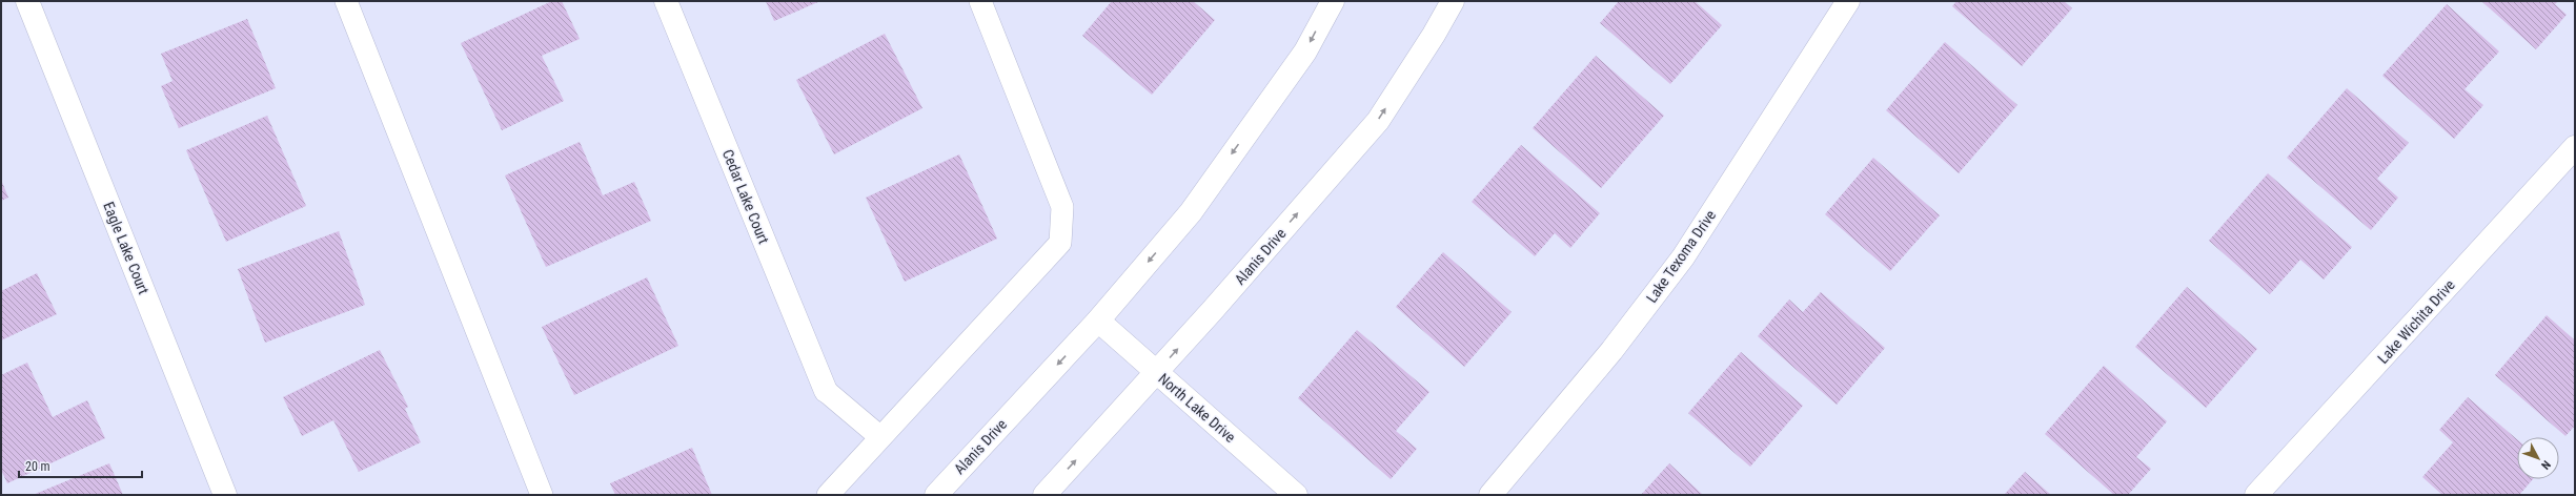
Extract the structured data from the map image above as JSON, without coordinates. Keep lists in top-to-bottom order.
{
  "streets": {
    "street": [
      "Cedar Lake Court",
      "Eagle Lake Court",
      "Alanis Drive",
      "Lake Texoma Drive",
      "Lake Wichita Drive",
      "North Lake Drive"
    ]
  },
  "crossings": [
    ["Alanis Drive", "North Lake Drive"]
  ],
  "scale_bar": "20 m",
  "north": "bottom right"
}
